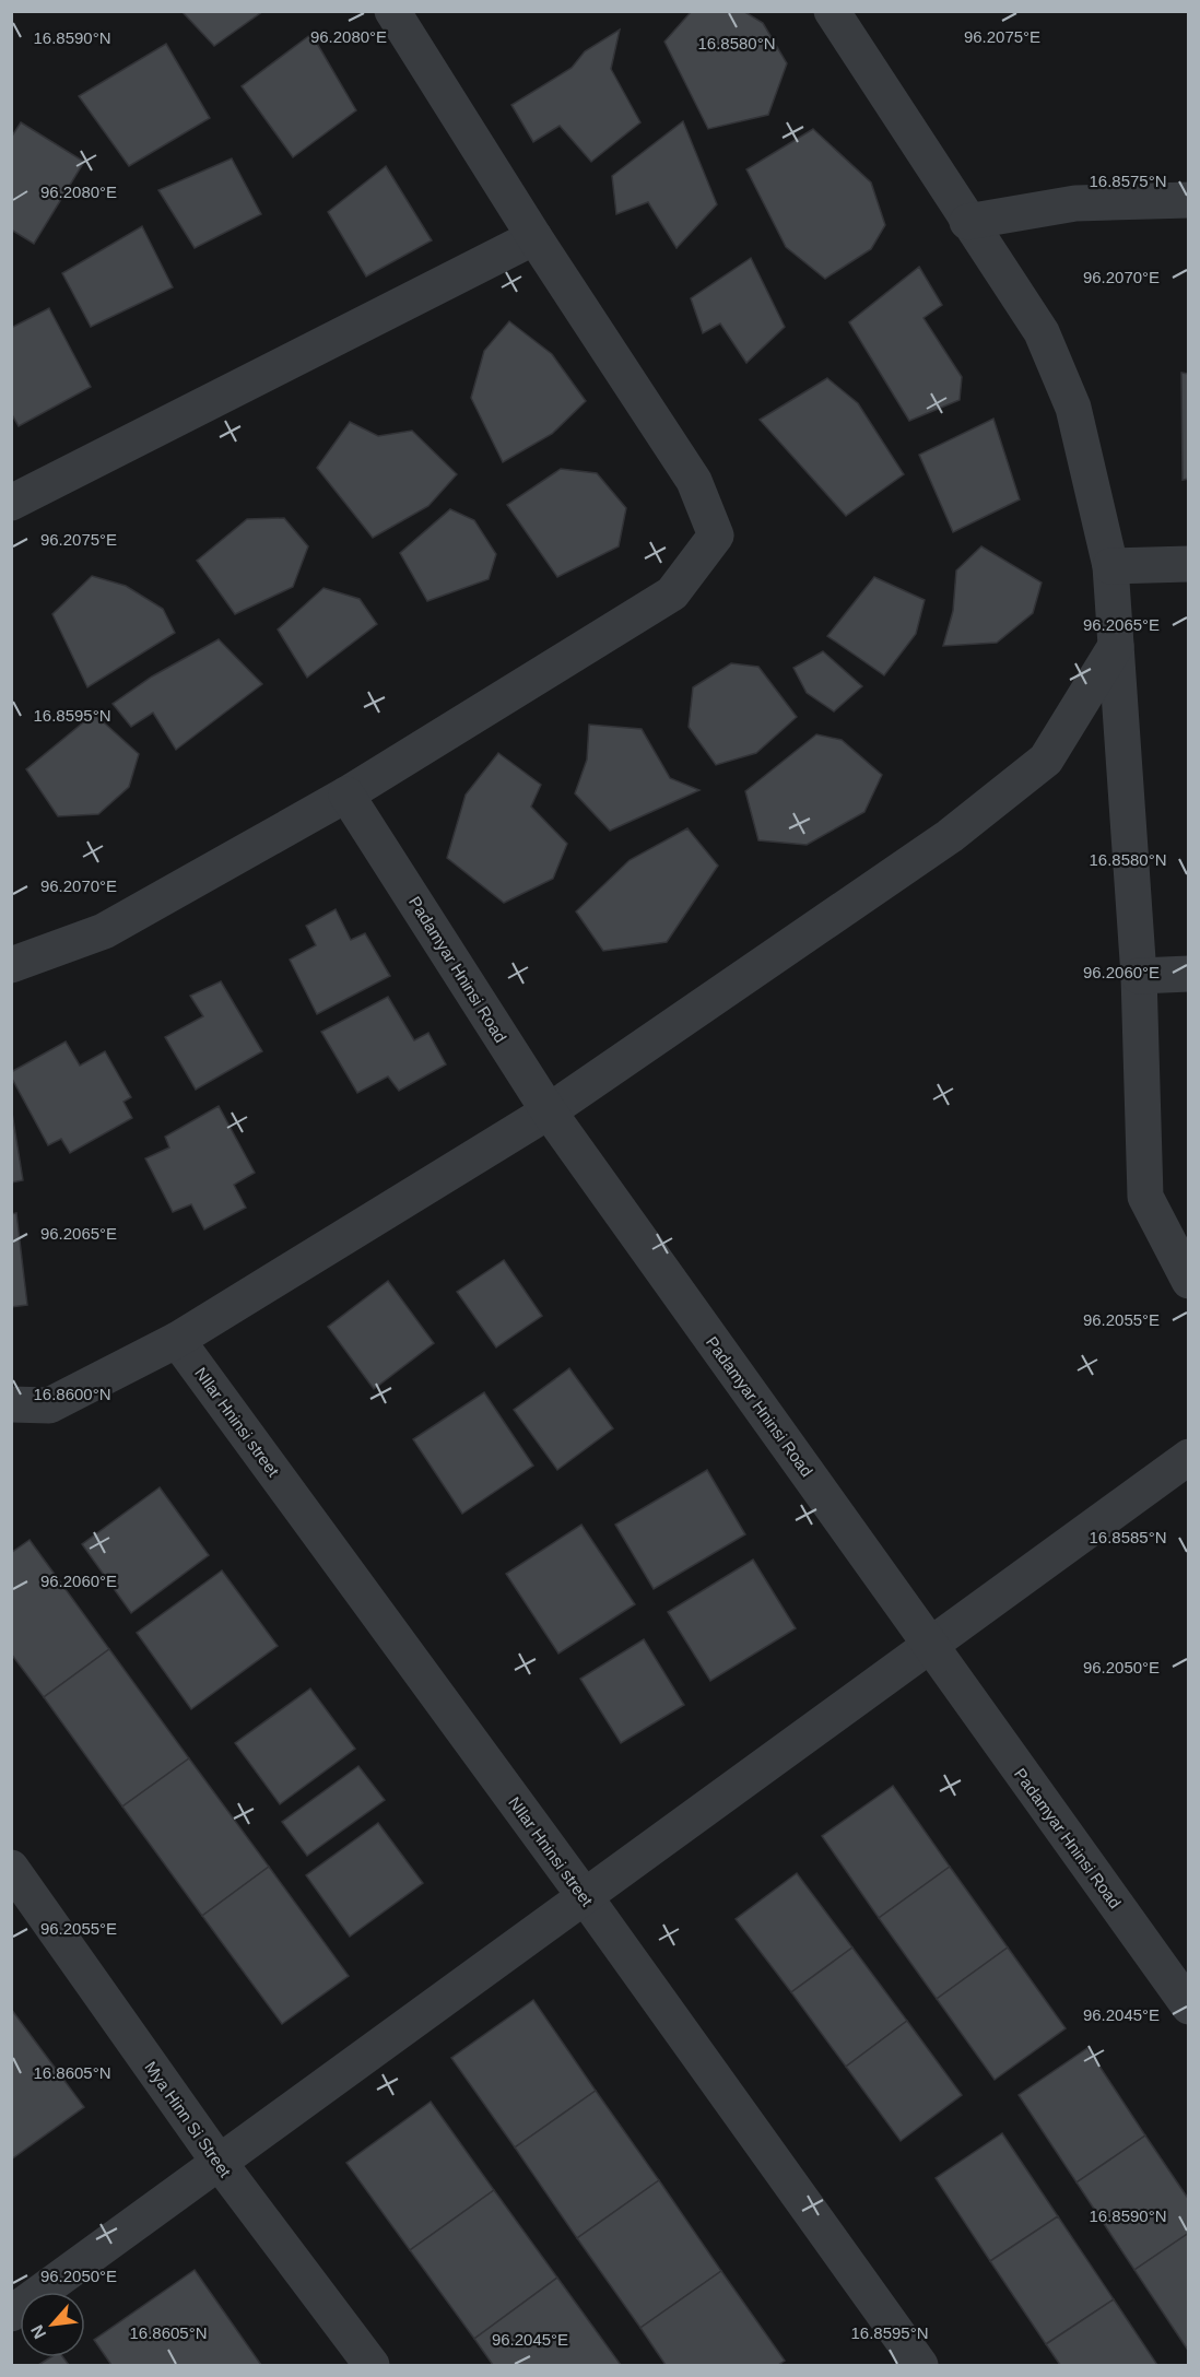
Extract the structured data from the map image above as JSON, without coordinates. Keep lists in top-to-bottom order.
{
  "streets": {
    "street": ["Padamyar Hninsi Road", "NIlar Hninsi street", "Mya Hinn Si Street"]
  },
  "north": "bottom left",
  "coordinates": [
    "96.2080°E",
    "96.2075°E",
    "16.8590°N",
    "16.8580°N",
    "16.8575°N",
    "96.2070°E",
    "96.2065°E",
    "16.8595°N",
    "96.2060°E",
    "96.2055°E",
    "16.8600°N",
    "16.8585°N",
    "96.2050°E",
    "96.2045°E",
    "16.8605°N"
  ]
}
